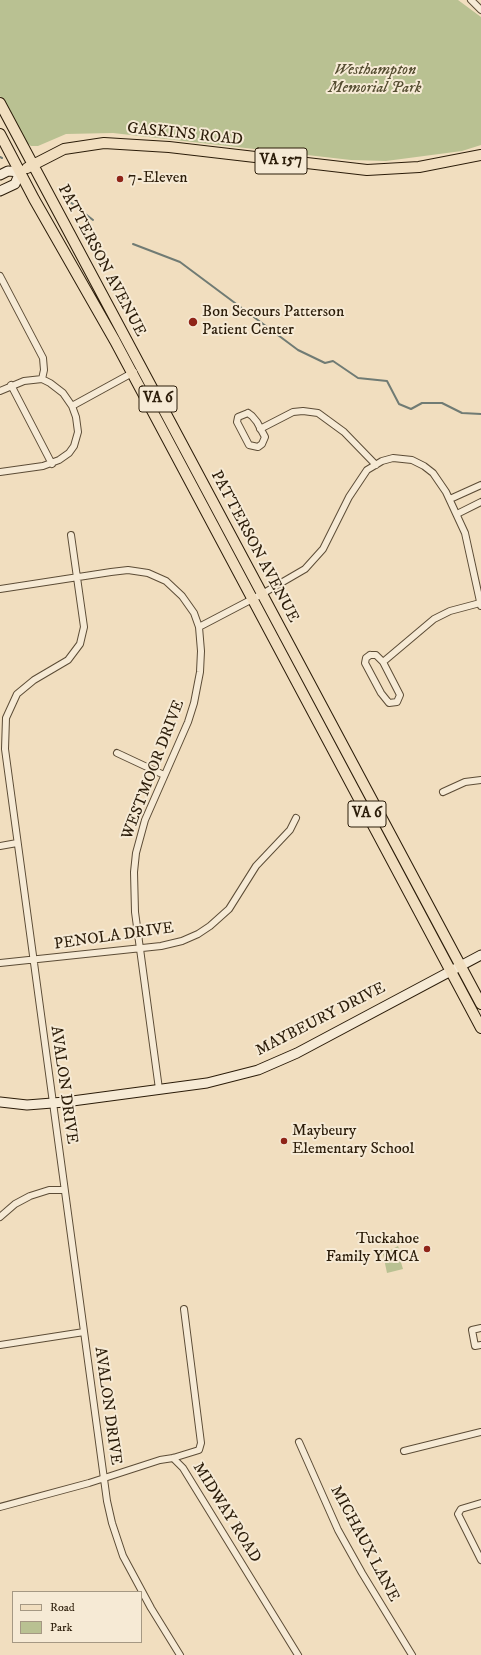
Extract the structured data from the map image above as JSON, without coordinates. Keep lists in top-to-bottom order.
{
  "streets": {
    "main road": [
      "GASKINS ROAD",
      "VA 157",
      "PATTERSON AVENUE",
      "VA 6"
    ],
    "street": [
      "WESTMOOR DRIVE",
      "PENOLA DRIVE",
      "MAYBEURY DRIVE",
      "AVALON DRIVE",
      "MIDWAY ROAD",
      "MICHAUX LANE"
    ]
  },
  "crossings": [
    ["GASKINS ROAD", "VA 157"],
    ["GASKINS ROAD", "PATTERSON AVENUE"],
    ["VA 157", "PATTERSON AVENUE"],
    ["PATTERSON AVENUE", "MAYBEURY DRIVE"],
    ["WESTMOOR DRIVE", "PENOLA DRIVE"],
    ["WESTMOOR DRIVE", "MAYBEURY DRIVE"],
    ["PENOLA DRIVE", "AVALON DRIVE"],
    ["MAYBEURY DRIVE", "AVALON DRIVE"],
    ["AVALON DRIVE", "MIDWAY ROAD"]
  ],
  "parks": ["Westhampton Memorial Park"],
  "places": [
    "7-Eleven",
    "Bon Secours Patterson Patient Center",
    "Maybeury Elementary School",
    "Tuckahoe Family YMCA"
  ],
  "legend": ["Road", "Park"]
}
